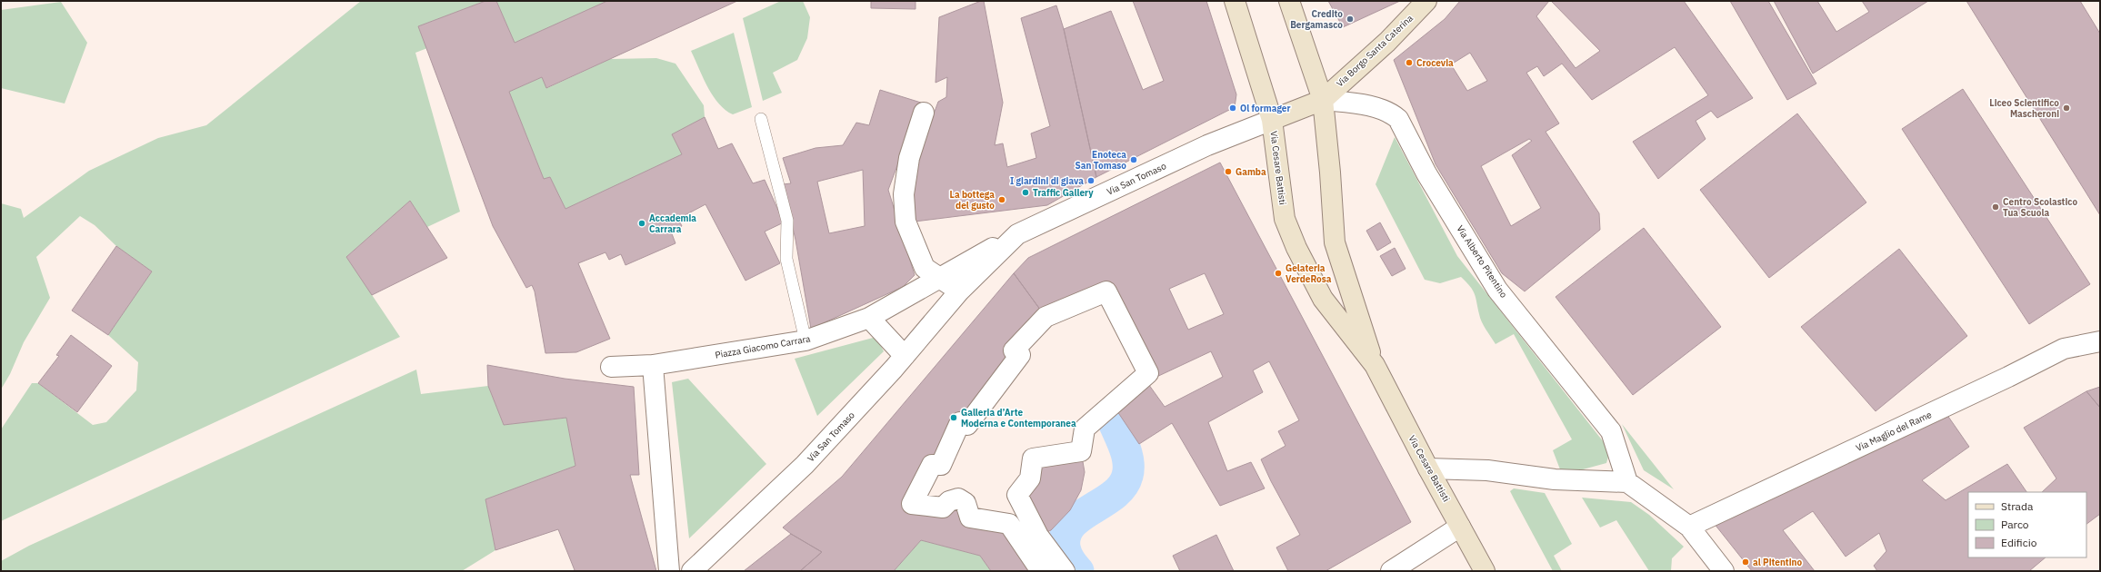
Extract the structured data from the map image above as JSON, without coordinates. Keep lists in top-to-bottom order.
{
  "streets": {
    "street": [
      "Via Borgo Santa Caterina",
      "Via Cesare Battisti",
      "Via San Tomaso",
      "Via Alberto Pitentino",
      "Piazza Giacomo Carrara",
      "Via Maglio del Rame"
    ]
  },
  "crossings": [
    ["Via Borgo Santa Caterina", "Via Cesare Battisti"],
    ["Via Borgo Santa Caterina", "Via Alberto Pitentino"],
    ["Via Cesare Battisti", "Via San Tomaso"],
    ["Via Cesare Battisti", "Via Alberto Pitentino"],
    ["Via San Tomaso", "Piazza Giacomo Carrara"]
  ],
  "places": [
    "Credito Bergamasco",
    "Crocevia",
    "Ol formager",
    "Liceo Scientifico Mascheroni",
    "Enoteca San Tomaso",
    "Gamba",
    "I giardini di giava",
    "Traffic Gallery",
    "La bottega del gusto",
    "Centro Scolastico Tua Scuola",
    "Accademia Carrara",
    "Gelateria VerdeRosa",
    "Galleria d’Arte Moderna e Contemporanea",
    "al Pitentino"
  ],
  "legend": ["Strada", "Parco", "Edificio"]
}
